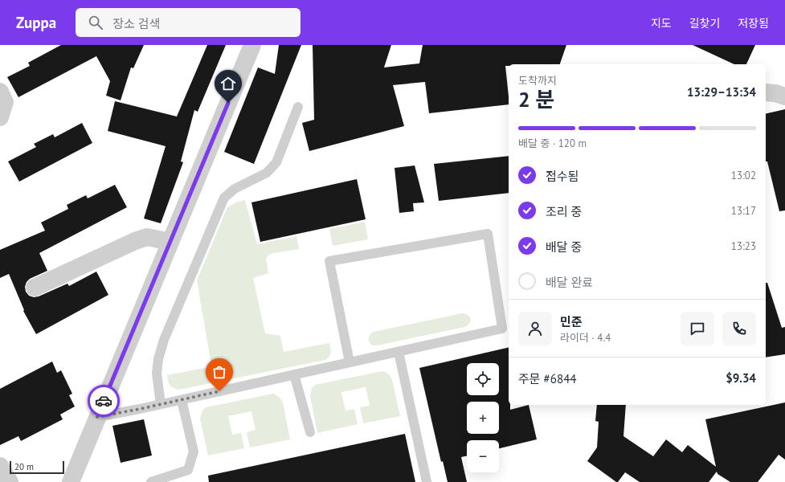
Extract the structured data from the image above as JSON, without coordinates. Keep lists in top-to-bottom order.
{
  "scale_bar": "20 m",
  "page": {
    "header": "Zuppa",
    "search": "장소 검색",
    "nav": ["지도", "길찾기", "저장됨"],
    "heading": ["2 분", "도착까지", "13:29–13:34"],
    "panel": [
      "민준",
      "라이더 · 4.4",
      "주문 #6844",
      "$9.34"
    ],
    "bar": "배달 중 · 120 m",
    "list": [
      ["접수됨", "13:02"],
      ["조리 중", "13:17"],
      ["배달 중", "13:23"],
      "배달 완료"
    ],
    "map_buttons": ["+", "−"],
    "scale": "20 m"
  }
}
